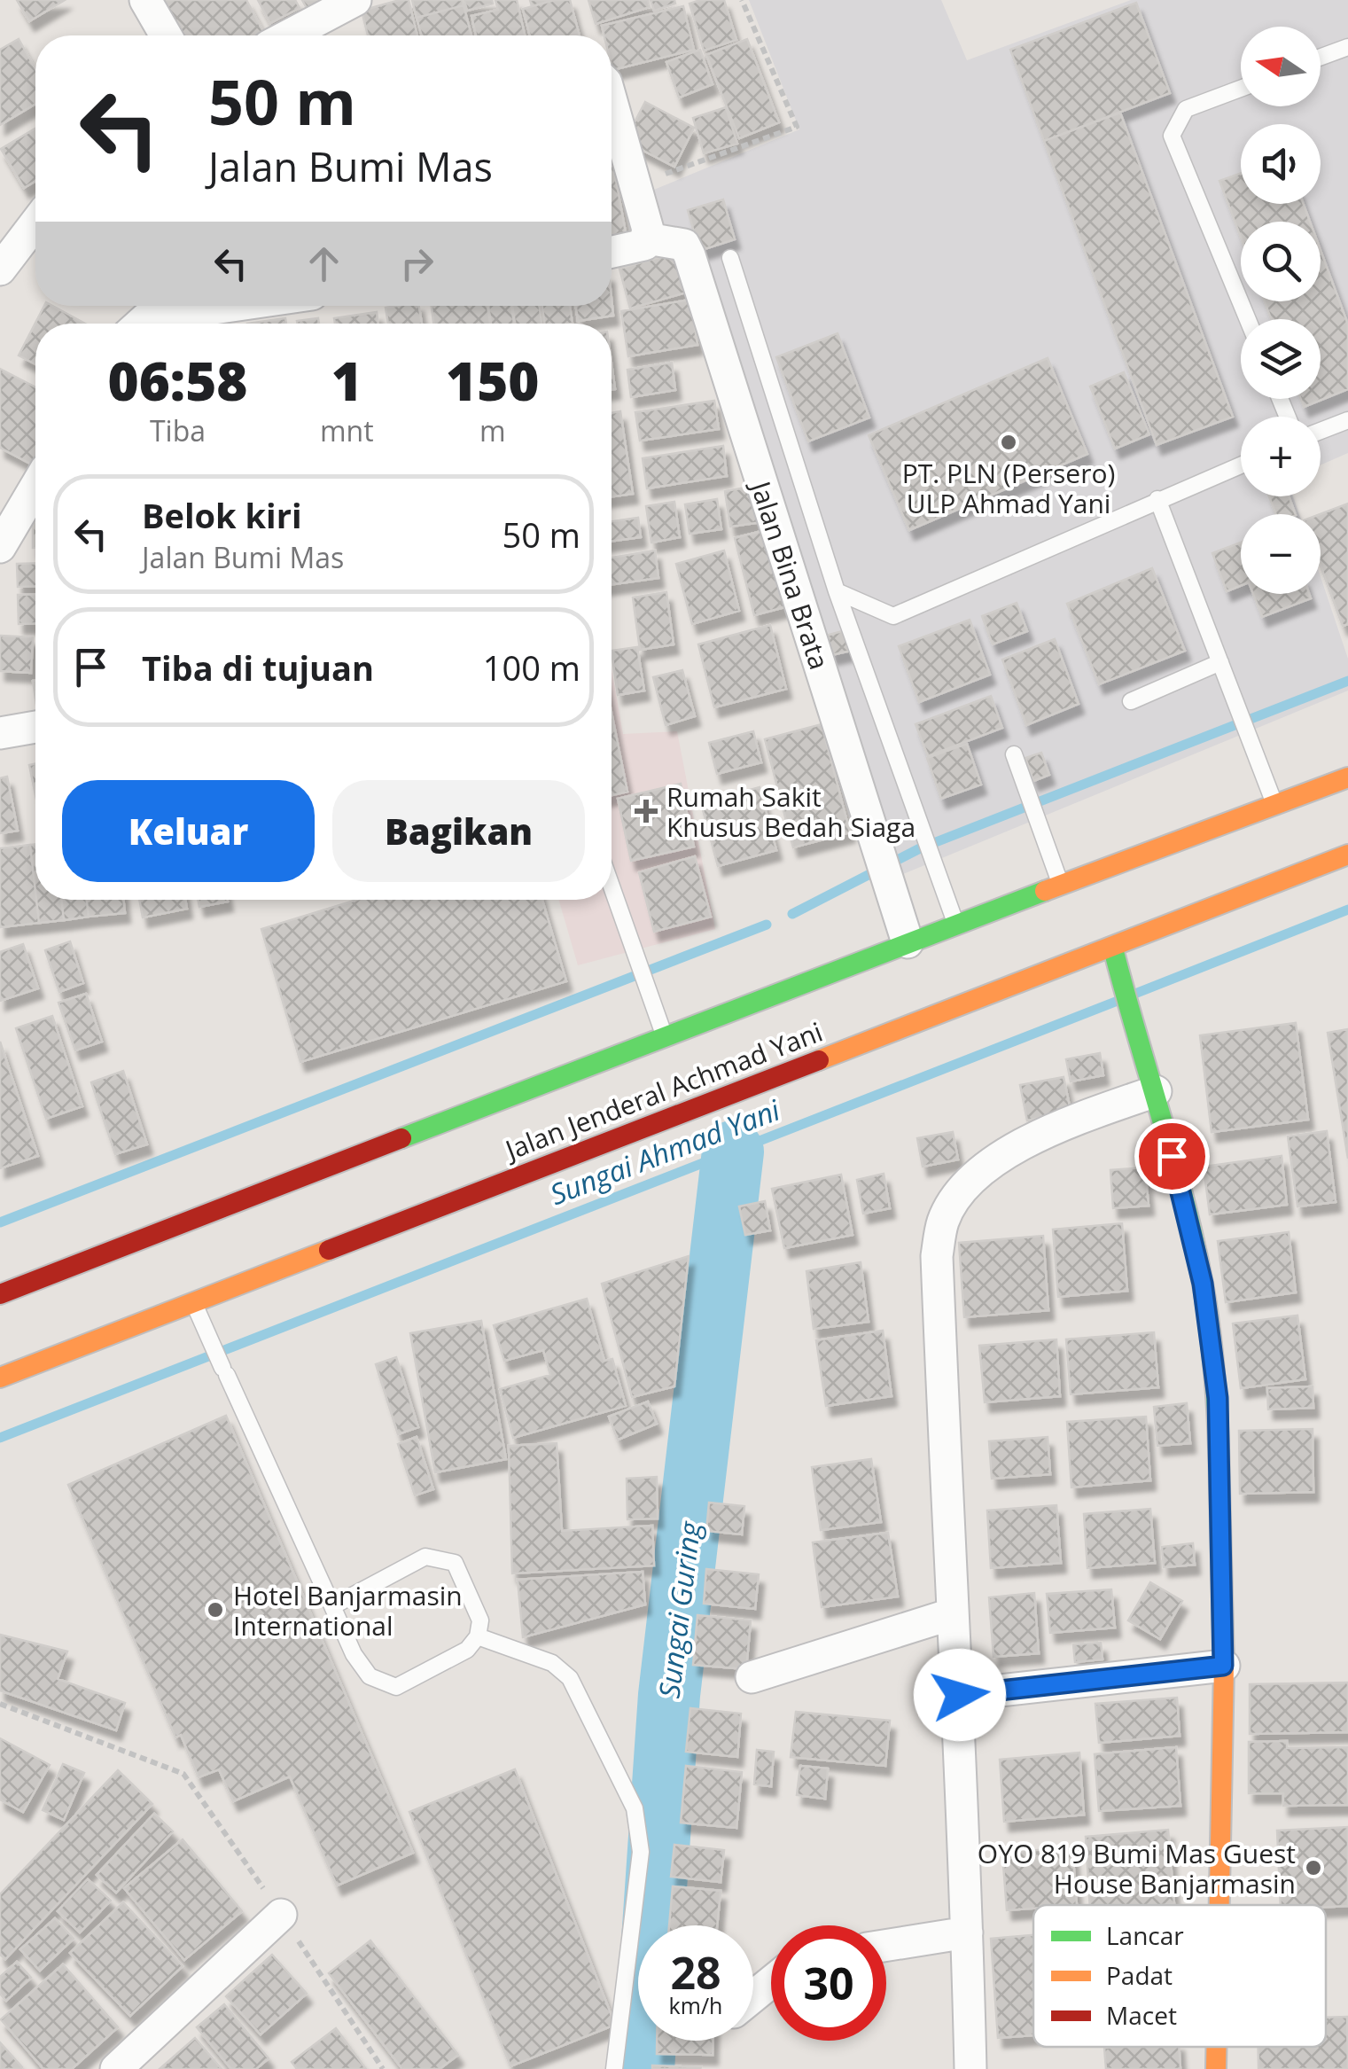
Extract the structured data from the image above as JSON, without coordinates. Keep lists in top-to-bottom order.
{
  "streets": {
    "main road": ["Jalan Jenderal Achmad Yani"],
    "street": ["Jalan Bina Brata"]
  },
  "crossings": [
    ["Jalan Bina Brata", "Jalan Jenderal Achmad Yani"]
  ],
  "water": ["Sungai Ahmad Yani", "Sungai Guring"],
  "places": {
    "other": ["PT. PLN (Persero) ULP Ahmad Yani", "Hotel Banjarmasin International", "OYO 819 Bumi Mas Guest House Banjarmasin"],
    "health": ["Rumah Sakit Khusus Bedah Siaga"]
  },
  "legend": ["Lancar", "Padat", "Macet"],
  "north": "left",
  "page": {
    "map_buttons": ["+", "−"],
    "turn": ["50 m", "Jalan Bumi Mas"],
    "eta": [
      "06:58",
      "Tiba",
      "1",
      "mnt",
      "150",
      "m"
    ],
    "list": [
      {
        "name": "Belok kiri",
        "note": "Jalan Bumi Mas",
        "value": "50 m"
      },
      {
        "name": "Tiba di tujuan",
        "value": "100 m"
      }
    ],
    "buttons": ["Keluar", "Bagikan"],
    "speed": "28 km/h",
    "limit": "30"
  }
}
